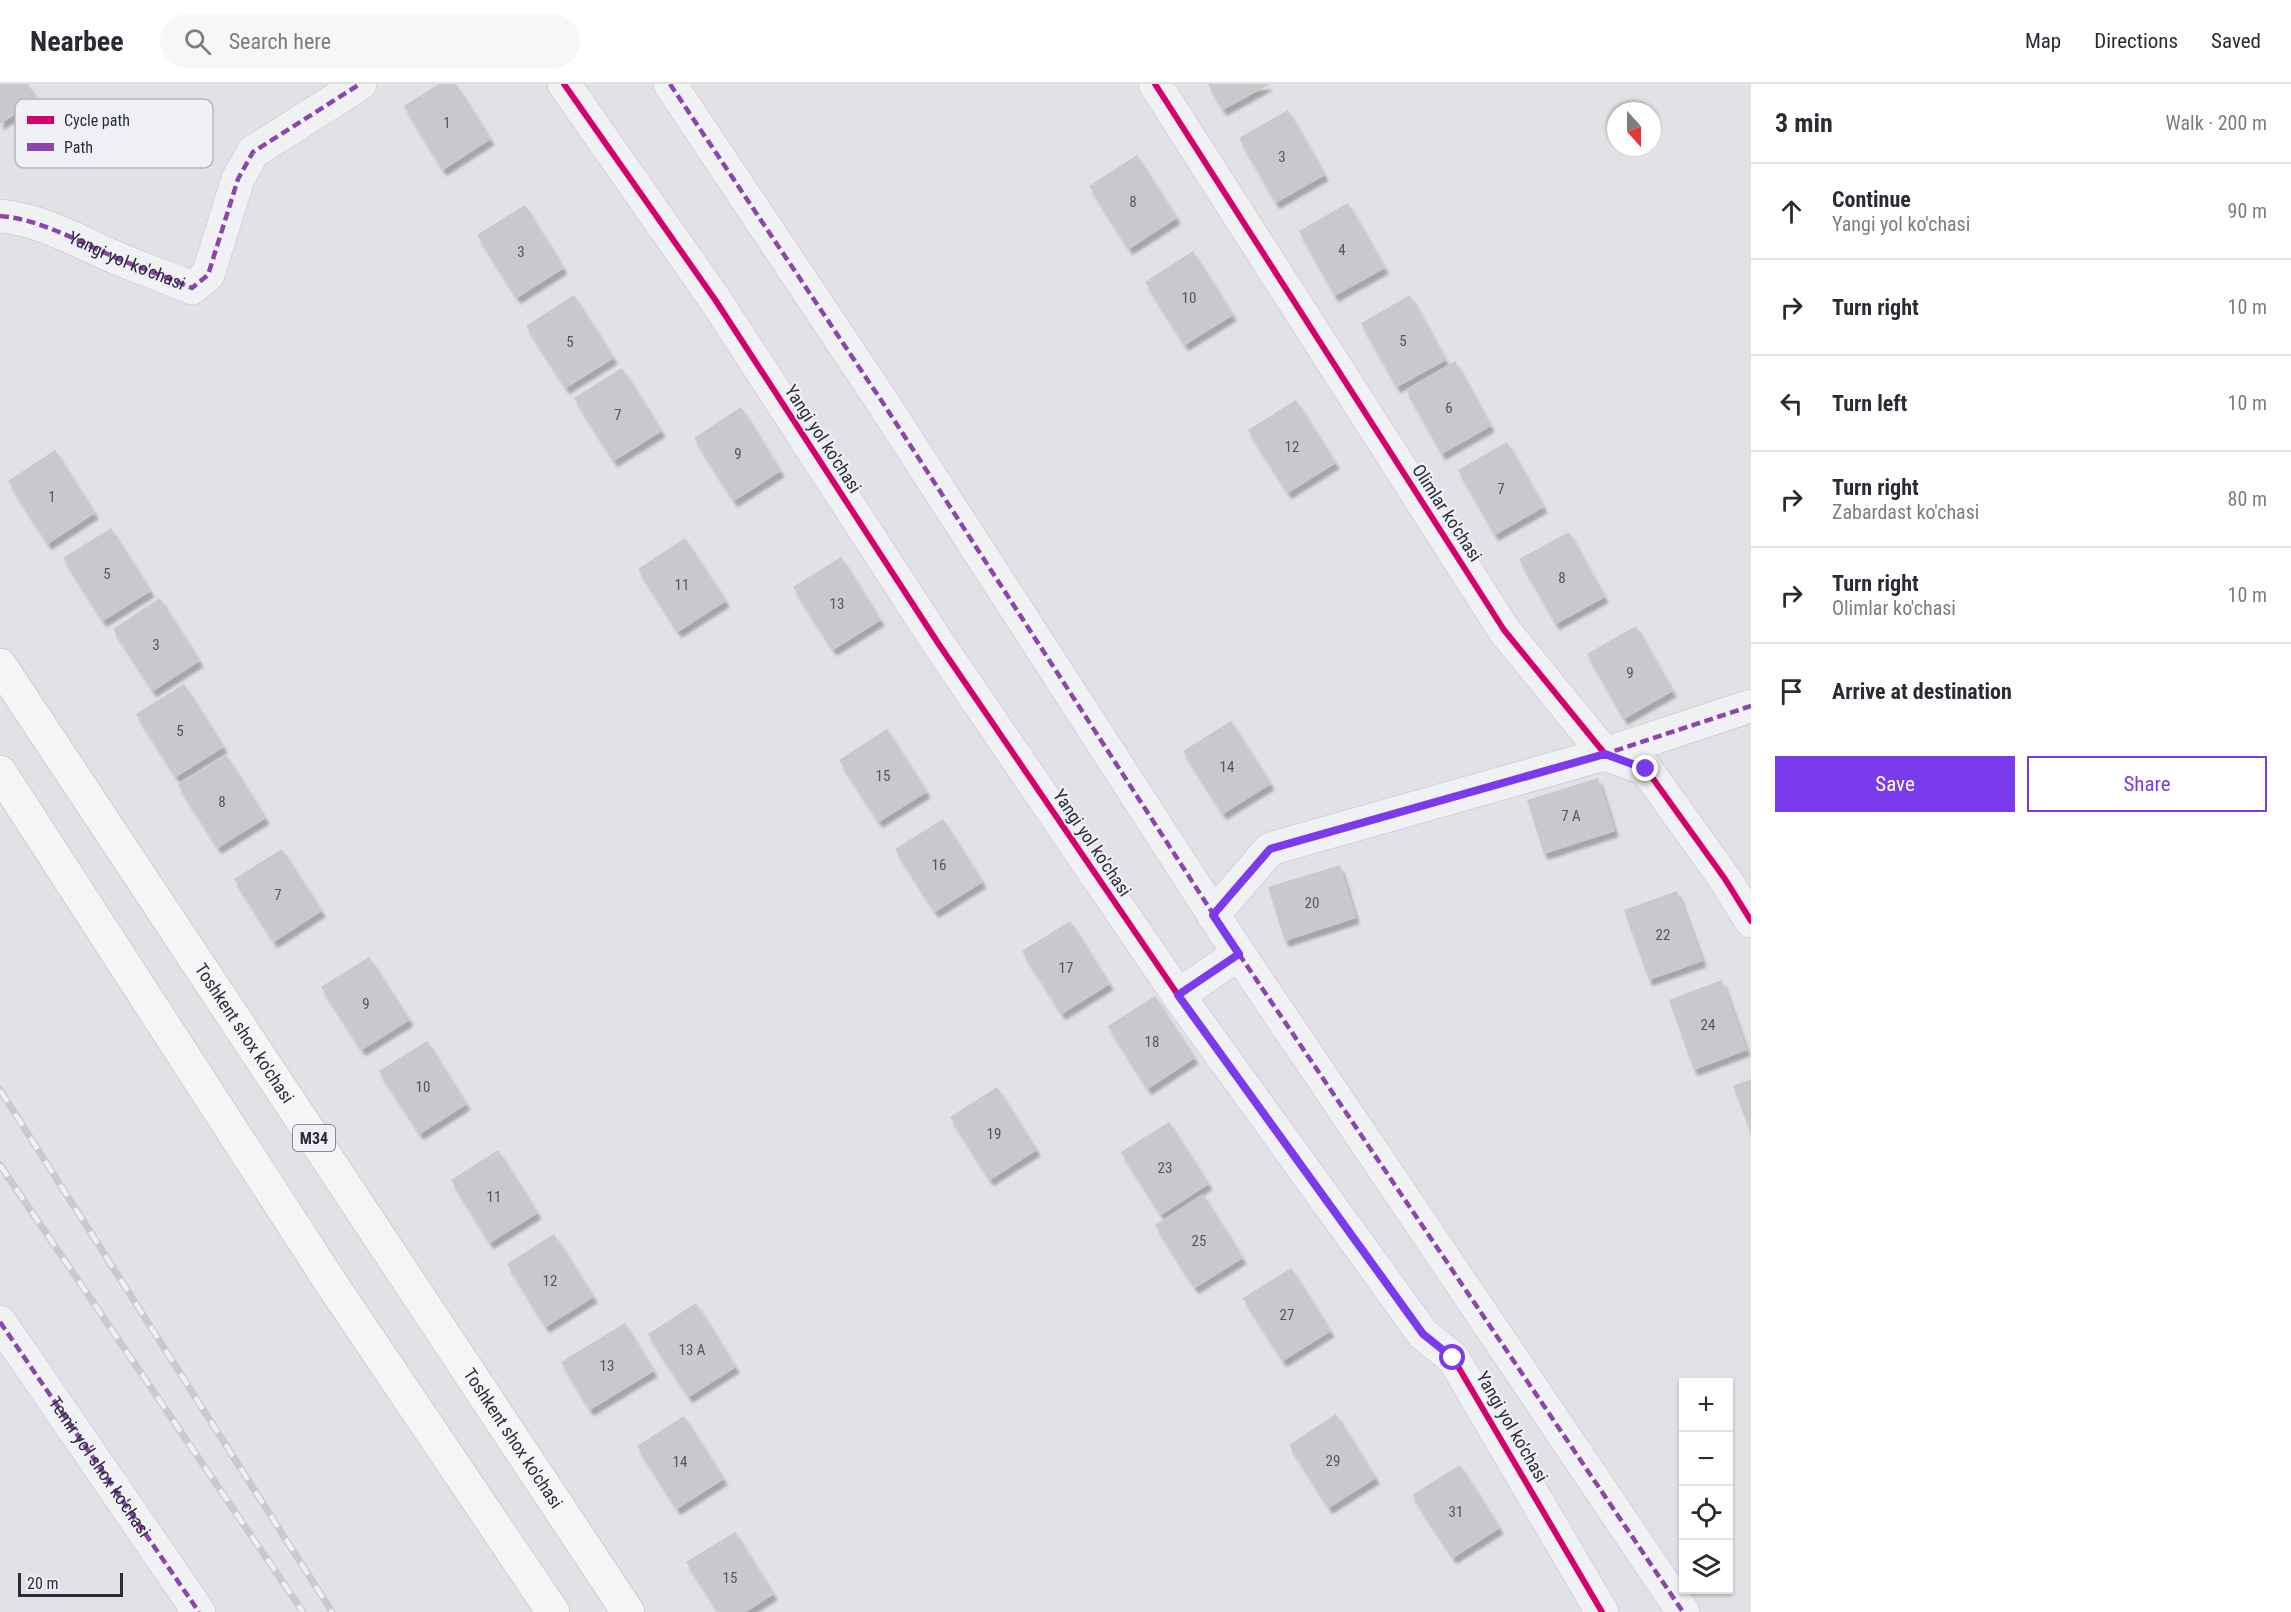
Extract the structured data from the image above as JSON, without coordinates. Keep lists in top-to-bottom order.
{
  "streets": {
    "highway": ["Toshkent shox ko'chasi", "M34"],
    "street": ["Yangi yol ko'chasi", "Olimlar ko'chasi", "Temir yo'l shox ko'chasi"]
  },
  "house_numbers": [
    "1",
    "3",
    "8",
    "4",
    "3",
    "10",
    "5",
    "5",
    "6",
    "7",
    "12",
    "9",
    "7",
    "1",
    "5",
    "8",
    "11",
    "13",
    "3",
    "9",
    "5",
    "14",
    "15",
    "8",
    "7 А",
    "16",
    "7",
    "20",
    "22",
    "17",
    "9",
    "24",
    "18",
    "10",
    "19",
    "23",
    "11",
    "25",
    "12",
    "27",
    "13 А",
    "13",
    "29",
    "14",
    "31",
    "15"
  ],
  "legend": ["Cycle path", "Path"],
  "scale_bar": "20 m",
  "north": "bottom",
  "page": {
    "header": "Nearbee",
    "search": "Search here",
    "nav": ["Map", "Directions", "Saved"],
    "heading": ["3 min", "Walk · 200 m"],
    "list": [
      ["Continue", "Yangi yol ko'chasi", "90 m"],
      ["Turn right", "10 m"],
      ["Turn left", "10 m"],
      ["Turn right", "Zabardast ko'chasi", "80 m"],
      ["Turn right", "Olimlar ko'chasi", "10 m"],
      "Arrive at destination"
    ],
    "buttons": ["Save", "Share"],
    "map_buttons": ["+", "−"],
    "scale": "20 m"
  }
}
